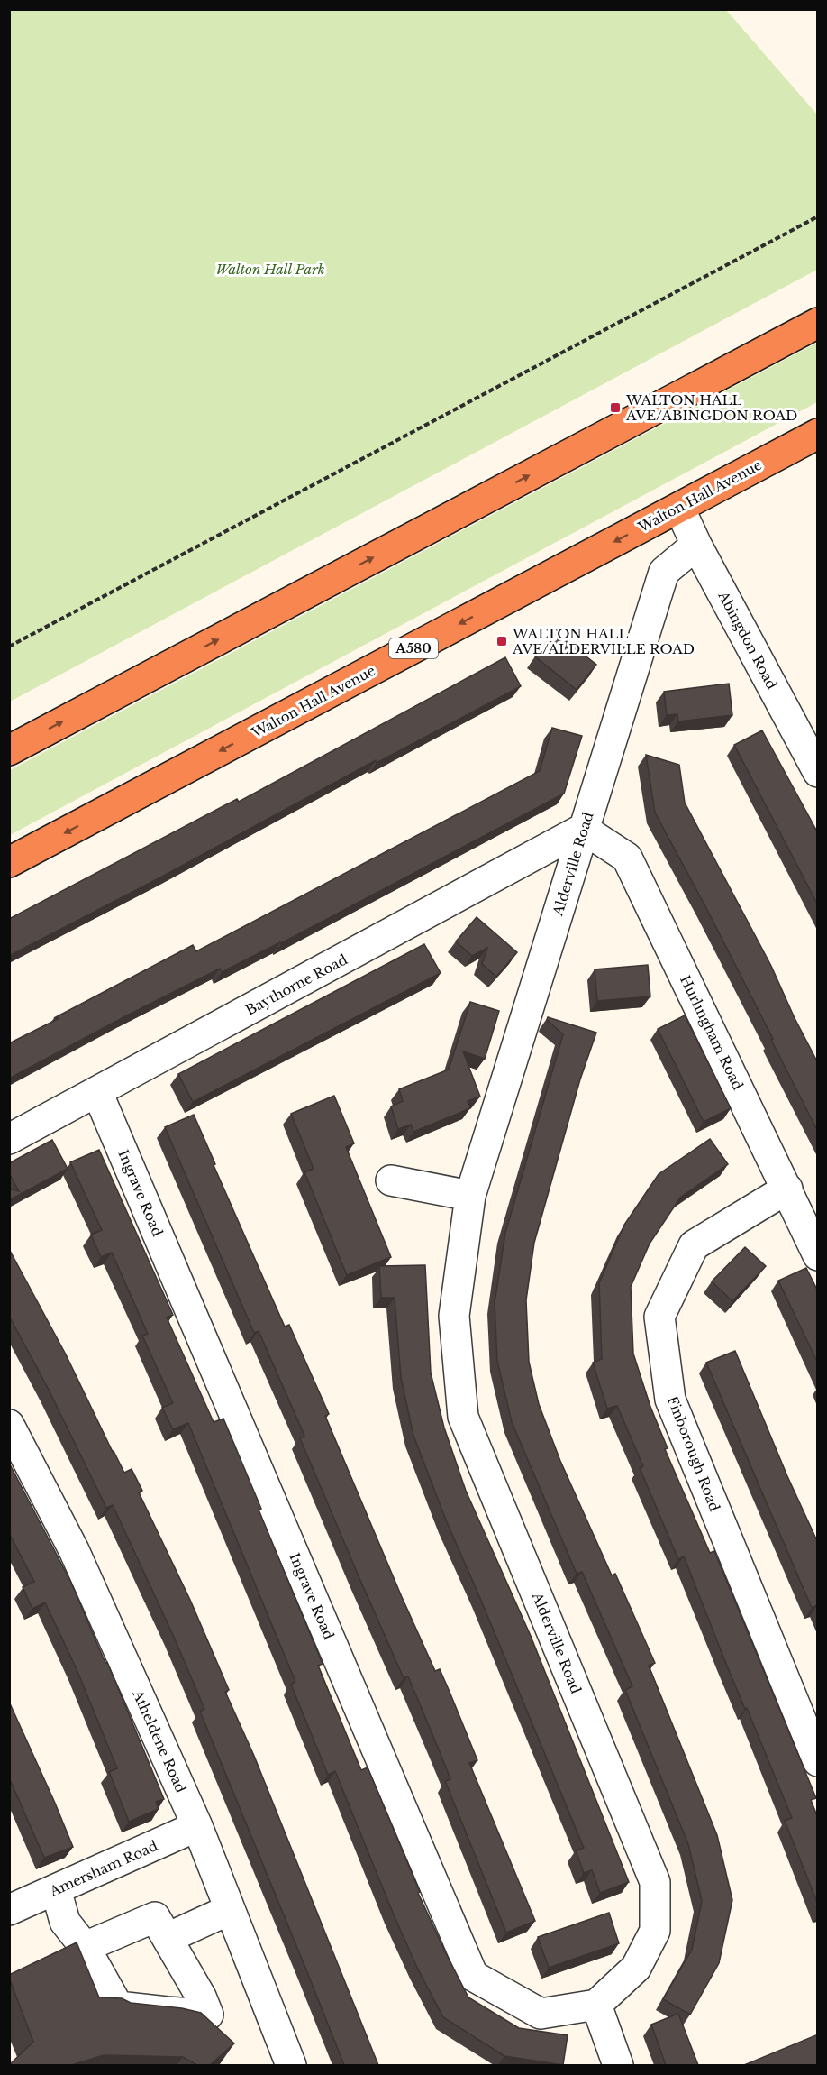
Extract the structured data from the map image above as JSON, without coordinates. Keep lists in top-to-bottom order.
{
  "streets": {
    "highway": ["Walton Hall Avenue", "A580"],
    "street": [
      "Abingdon Road",
      "Alderville Road",
      "Baythorne Road",
      "Hurlingham Road",
      "Ingrave Road",
      "Finborough Road",
      "Atheldene Road",
      "Amersham Road"
    ]
  },
  "crossings": [
    ["Walton Hall Avenue", "Abingdon Road"],
    ["Abingdon Road", "Alderville Road"],
    ["Alderville Road", "Baythorne Road"],
    ["Alderville Road", "Hurlingham Road"],
    ["Alderville Road", "Ingrave Road"],
    ["Baythorne Road", "Hurlingham Road"],
    ["Baythorne Road", "Ingrave Road"],
    ["Hurlingham Road", "Finborough Road"],
    ["Atheldene Road", "Amersham Road"]
  ],
  "parks": ["Walton Hall Park"],
  "places": {
    "transit": ["WALTON HALL AVE/ABINGDON ROAD", "WALTON HALL AVE/ALDERVILLE ROAD"]
  }
}
